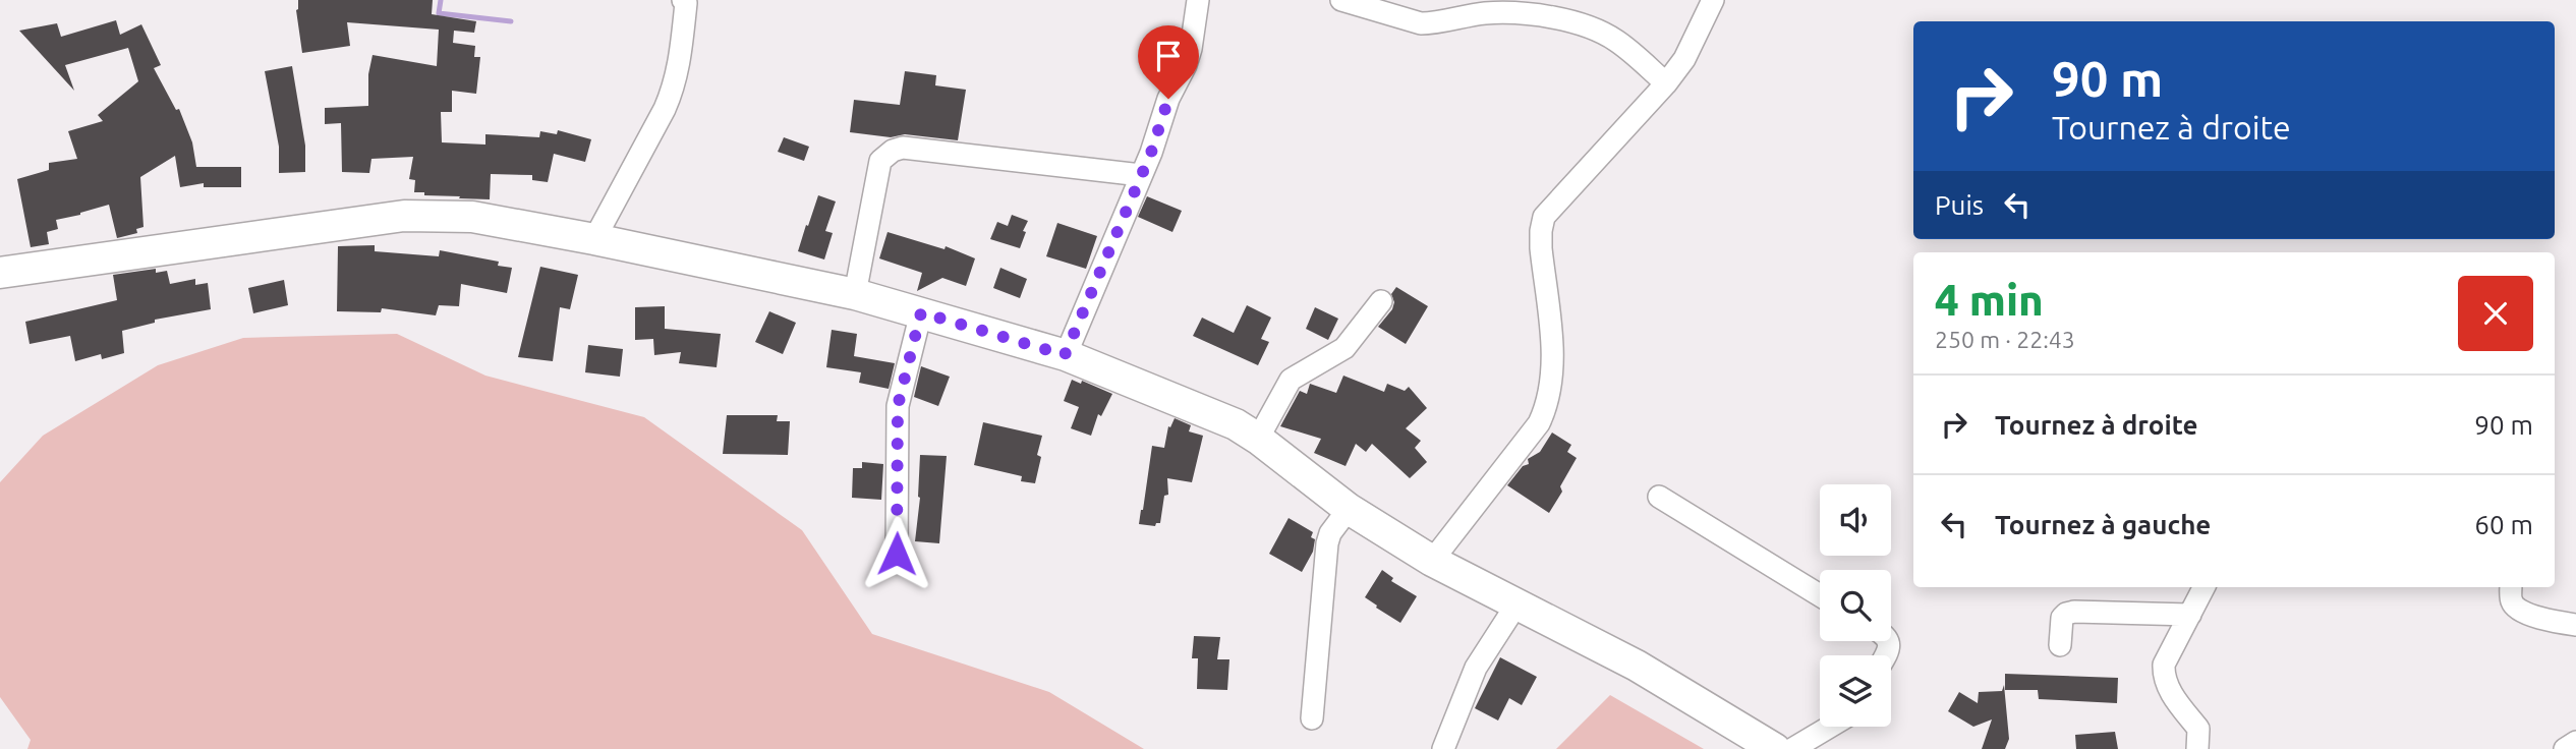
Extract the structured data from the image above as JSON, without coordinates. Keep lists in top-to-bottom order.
{
  "page": {
    "turn": ["90 m", "Tournez à droite"],
    "then": "Puis",
    "heading": ["4 min", "250 m · 22:43"],
    "list": [
      {
        "name": "Tournez à droite",
        "value": "90 m"
      },
      {
        "name": "Tournez à gauche",
        "value": "60 m"
      }
    ]
  }
}
